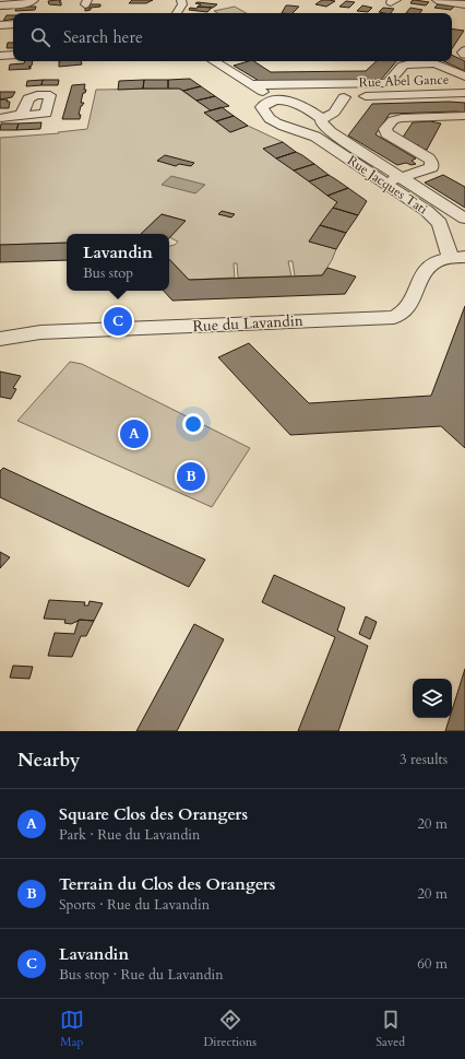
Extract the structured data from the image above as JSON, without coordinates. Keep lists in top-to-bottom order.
{
  "streets": {
    "street": ["Rue Abel Gance", "Rue Jacques Tati", "Rue du Lavandin"]
  },
  "crossings": [
    ["Rue Abel Gance", "Rue Jacques Tati"],
    ["Rue Jacques Tati", "Rue du Lavandin"]
  ],
  "page": {
    "search": "Search here",
    "popup": ["Lavandin", "Bus stop"],
    "pins": ["C", "A", "B"],
    "heading": ["Nearby", "3 results"],
    "list": [
      {
        "mark": "A",
        "name": "Square Clos des Orangers",
        "note": "Park · Rue du Lavandin",
        "value": "20 m"
      },
      {
        "mark": "B",
        "name": "Terrain du Clos des Orangers",
        "note": "Sports · Rue du Lavandin",
        "value": "20 m"
      },
      {
        "mark": "C",
        "name": "Lavandin",
        "note": "Bus stop · Rue du Lavandin",
        "value": "60 m"
      }
    ],
    "nav": ["Map", "Directions", "Saved"]
  }
}
